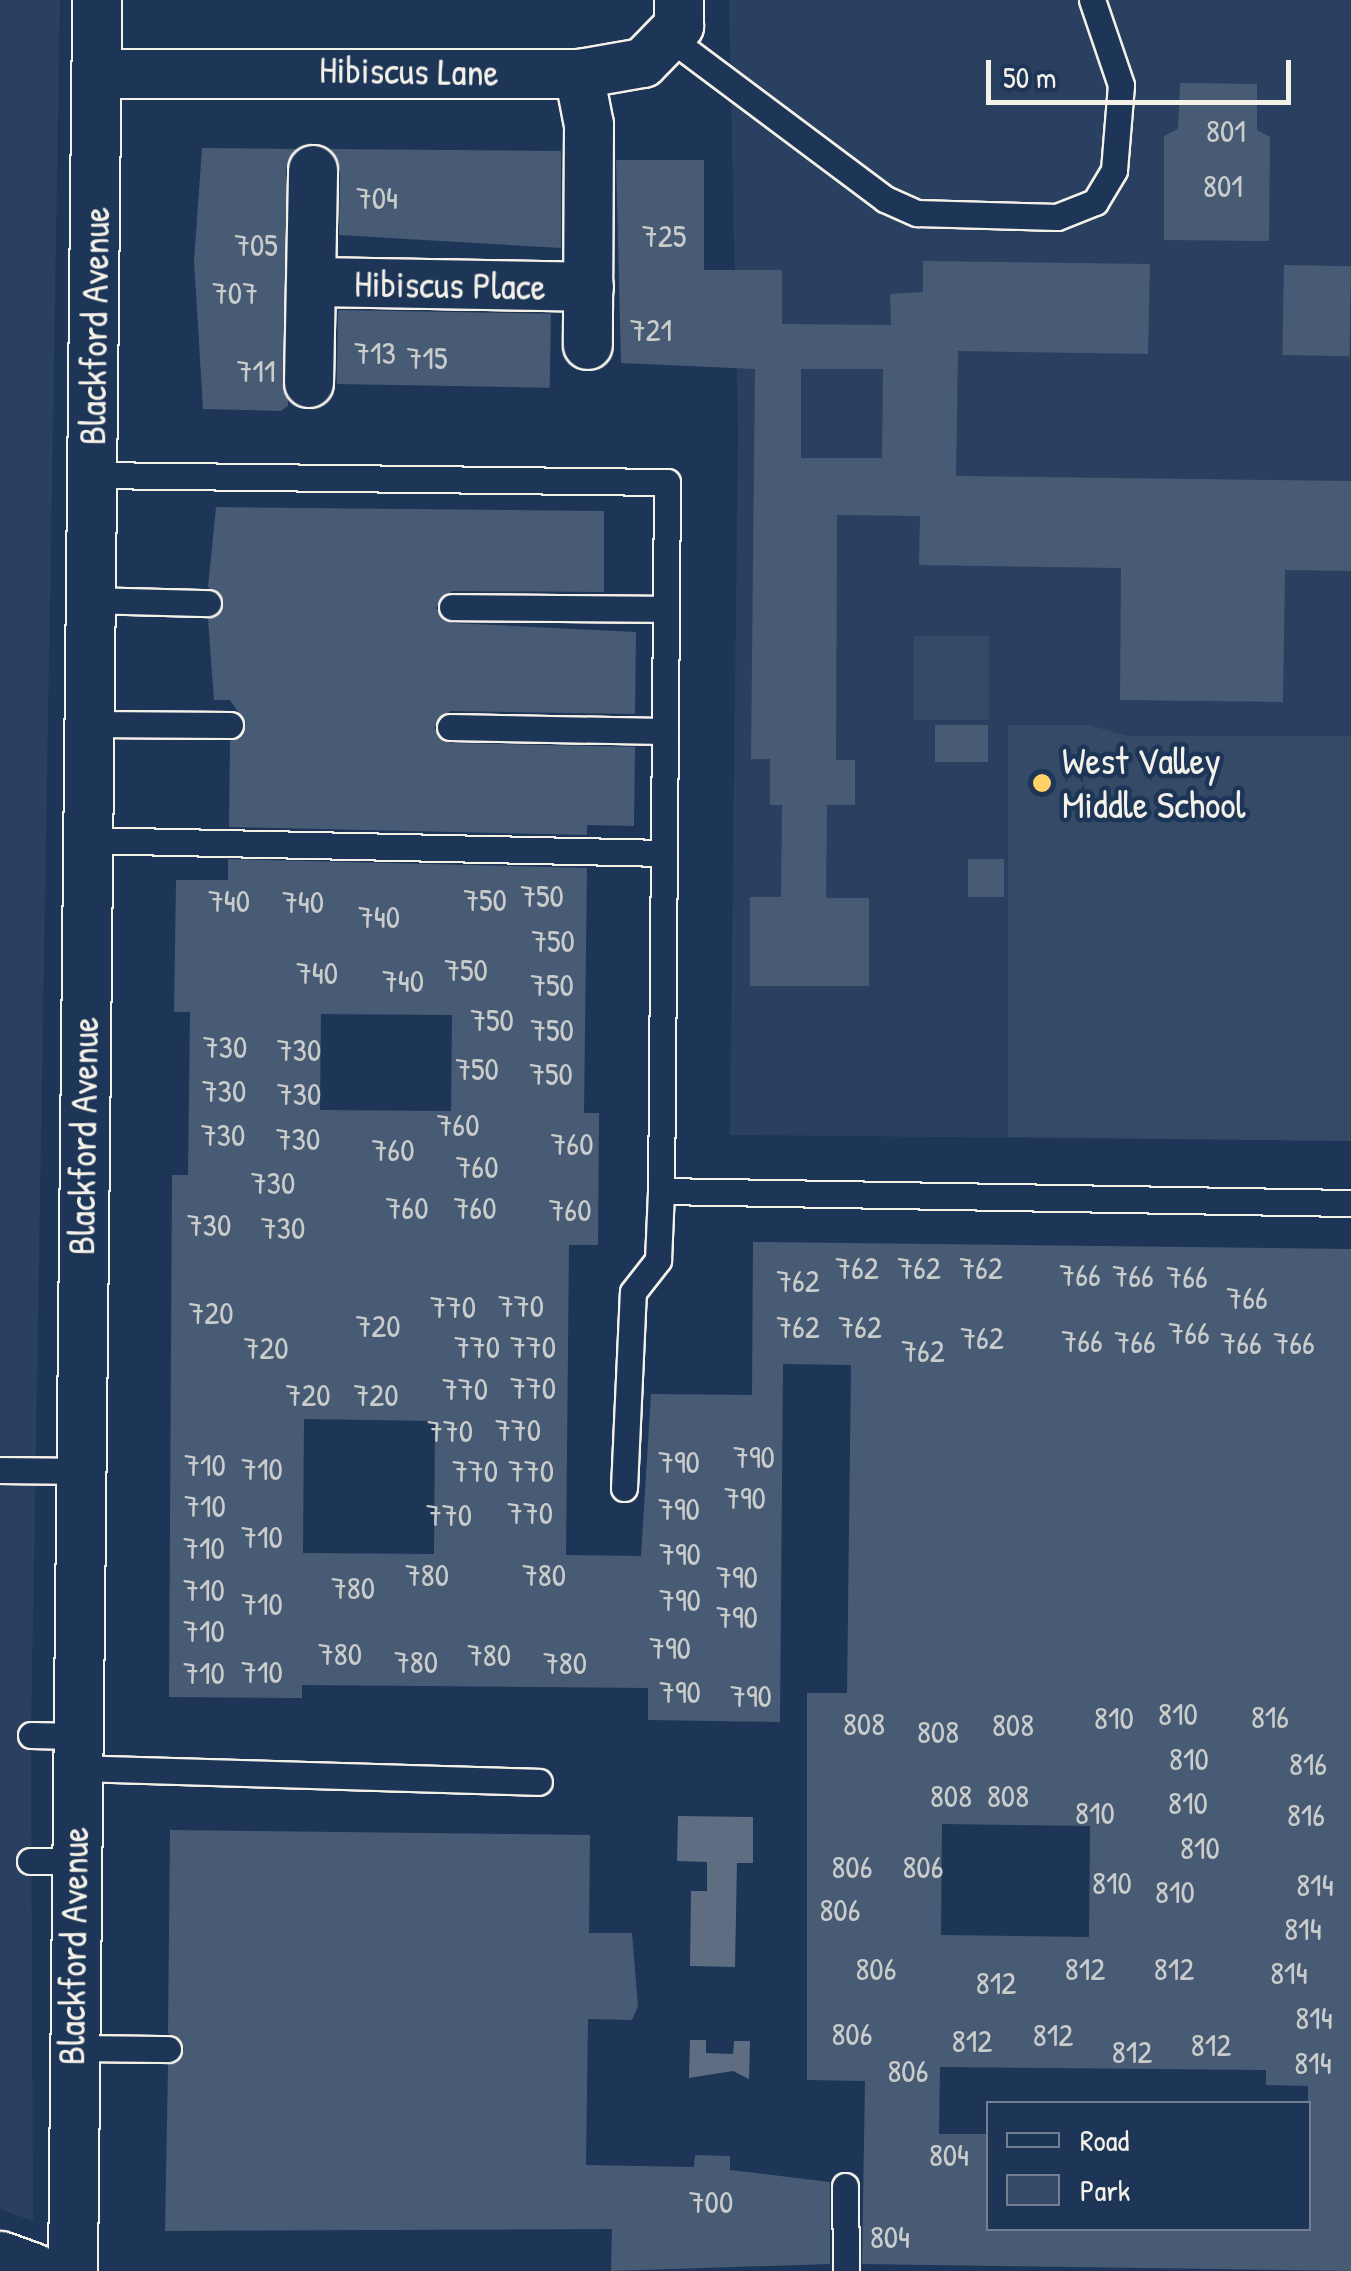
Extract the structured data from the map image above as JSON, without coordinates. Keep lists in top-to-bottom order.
{
  "streets": {
    "street": ["Hibiscus Lane", "Hibiscus Place", "Blackford Avenue"]
  },
  "crossings": [
    ["Hibiscus Lane", "Hibiscus Place"],
    ["Hibiscus Lane", "Blackford Avenue"]
  ],
  "places": ["West Valley Middle School"],
  "house_numbers": [
    "801",
    "801",
    "704",
    "725",
    "705",
    "707",
    "721",
    "713",
    "715",
    "711",
    "750",
    "750",
    "740",
    "740",
    "740",
    "750",
    "750",
    "740",
    "740",
    "750",
    "750",
    "750",
    "730",
    "730",
    "750",
    "750",
    "730",
    "730",
    "760",
    "730",
    "730",
    "760",
    "760",
    "760",
    "730",
    "760",
    "760",
    "760",
    "730",
    "730",
    "762",
    "762",
    "762",
    "766",
    "766",
    "766",
    "762",
    "766",
    "770",
    "770",
    "720",
    "720",
    "762",
    "762",
    "766",
    "762",
    "766",
    "766",
    "766",
    "766",
    "770",
    "770",
    "720",
    "762",
    "770",
    "770",
    "720",
    "720",
    "770",
    "770",
    "790",
    "790",
    "710",
    "710",
    "770",
    "770",
    "790",
    "710",
    "790",
    "770",
    "770",
    "710",
    "710",
    "790",
    "780",
    "780",
    "790",
    "780",
    "710",
    "790",
    "710",
    "790",
    "710",
    "790",
    "780",
    "780",
    "780",
    "780",
    "710",
    "710",
    "790",
    "790",
    "810",
    "816",
    "810",
    "808",
    "808",
    "808",
    "810",
    "816",
    "808",
    "808",
    "810",
    "810",
    "816",
    "810",
    "806",
    "806",
    "810",
    "814",
    "810",
    "806",
    "814",
    "806",
    "812",
    "812",
    "814",
    "812",
    "814",
    "806",
    "812",
    "812",
    "812",
    "812",
    "814",
    "806",
    "804",
    "700",
    "804"
  ],
  "legend": ["Road", "Park"],
  "scale_bar": "50 m"
}
